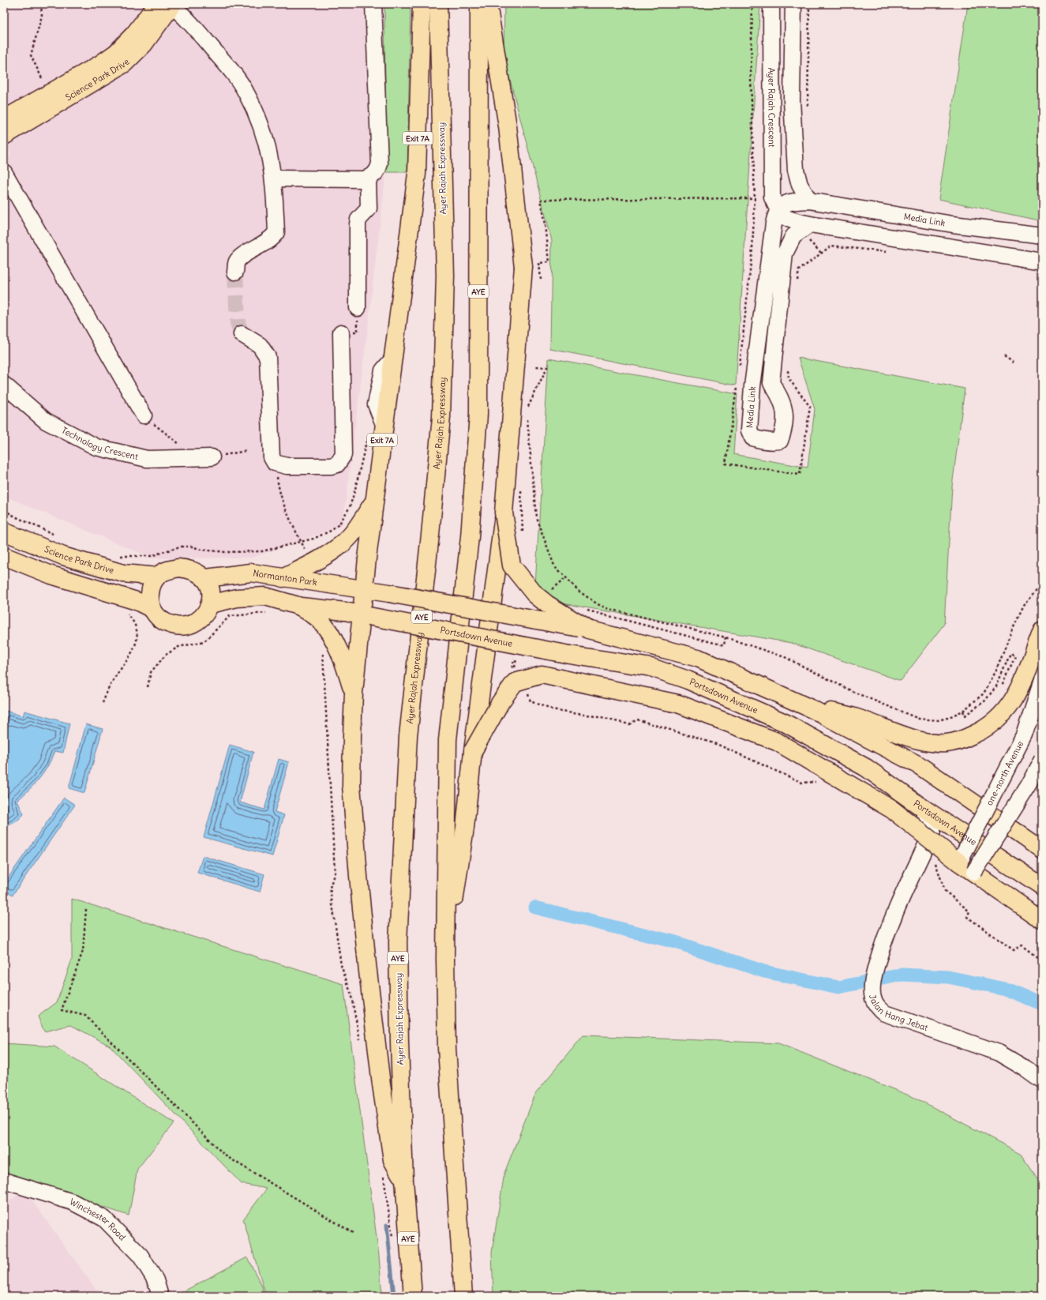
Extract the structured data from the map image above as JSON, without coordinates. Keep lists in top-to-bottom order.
{
  "streets": {
    "main road": [
      "Science Park Drive",
      "Exit 7A",
      "Ayer Rajah Expressway",
      "AYE",
      "Normanton Park",
      "Portsdown Avenue"
    ],
    "street": [
      "Ayer Rajah Crescent",
      "Media Link",
      "Technology Crescent",
      "one-north Avenue",
      "Jalan Hang Jebat",
      "Winchester Road"
    ]
  },
  "crossings": [
    ["Science Park Drive", "Normanton Park"],
    ["Ayer Rajah Crescent", "Media Link"],
    ["Exit 7A", "Normanton Park"]
  ]
}
